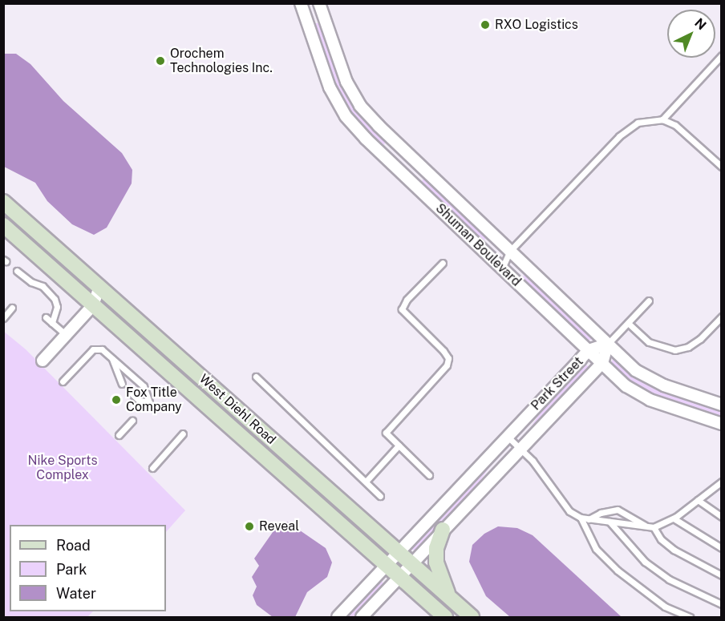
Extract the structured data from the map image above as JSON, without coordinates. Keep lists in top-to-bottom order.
{
  "streets": {
    "street": ["Shuman Boulevard", "Park Street", "West Diehl Road"]
  },
  "crossings": [
    ["Shuman Boulevard", "Park Street"],
    ["Park Street", "West Diehl Road"]
  ],
  "parks": ["Nike Sports Complex"],
  "places": [
    "RXO Logistics",
    "Orochem Technologies Inc.",
    "Fox Title Company",
    "Reveal"
  ],
  "legend": ["Road", "Park", "Water"],
  "north": "top right"
}
